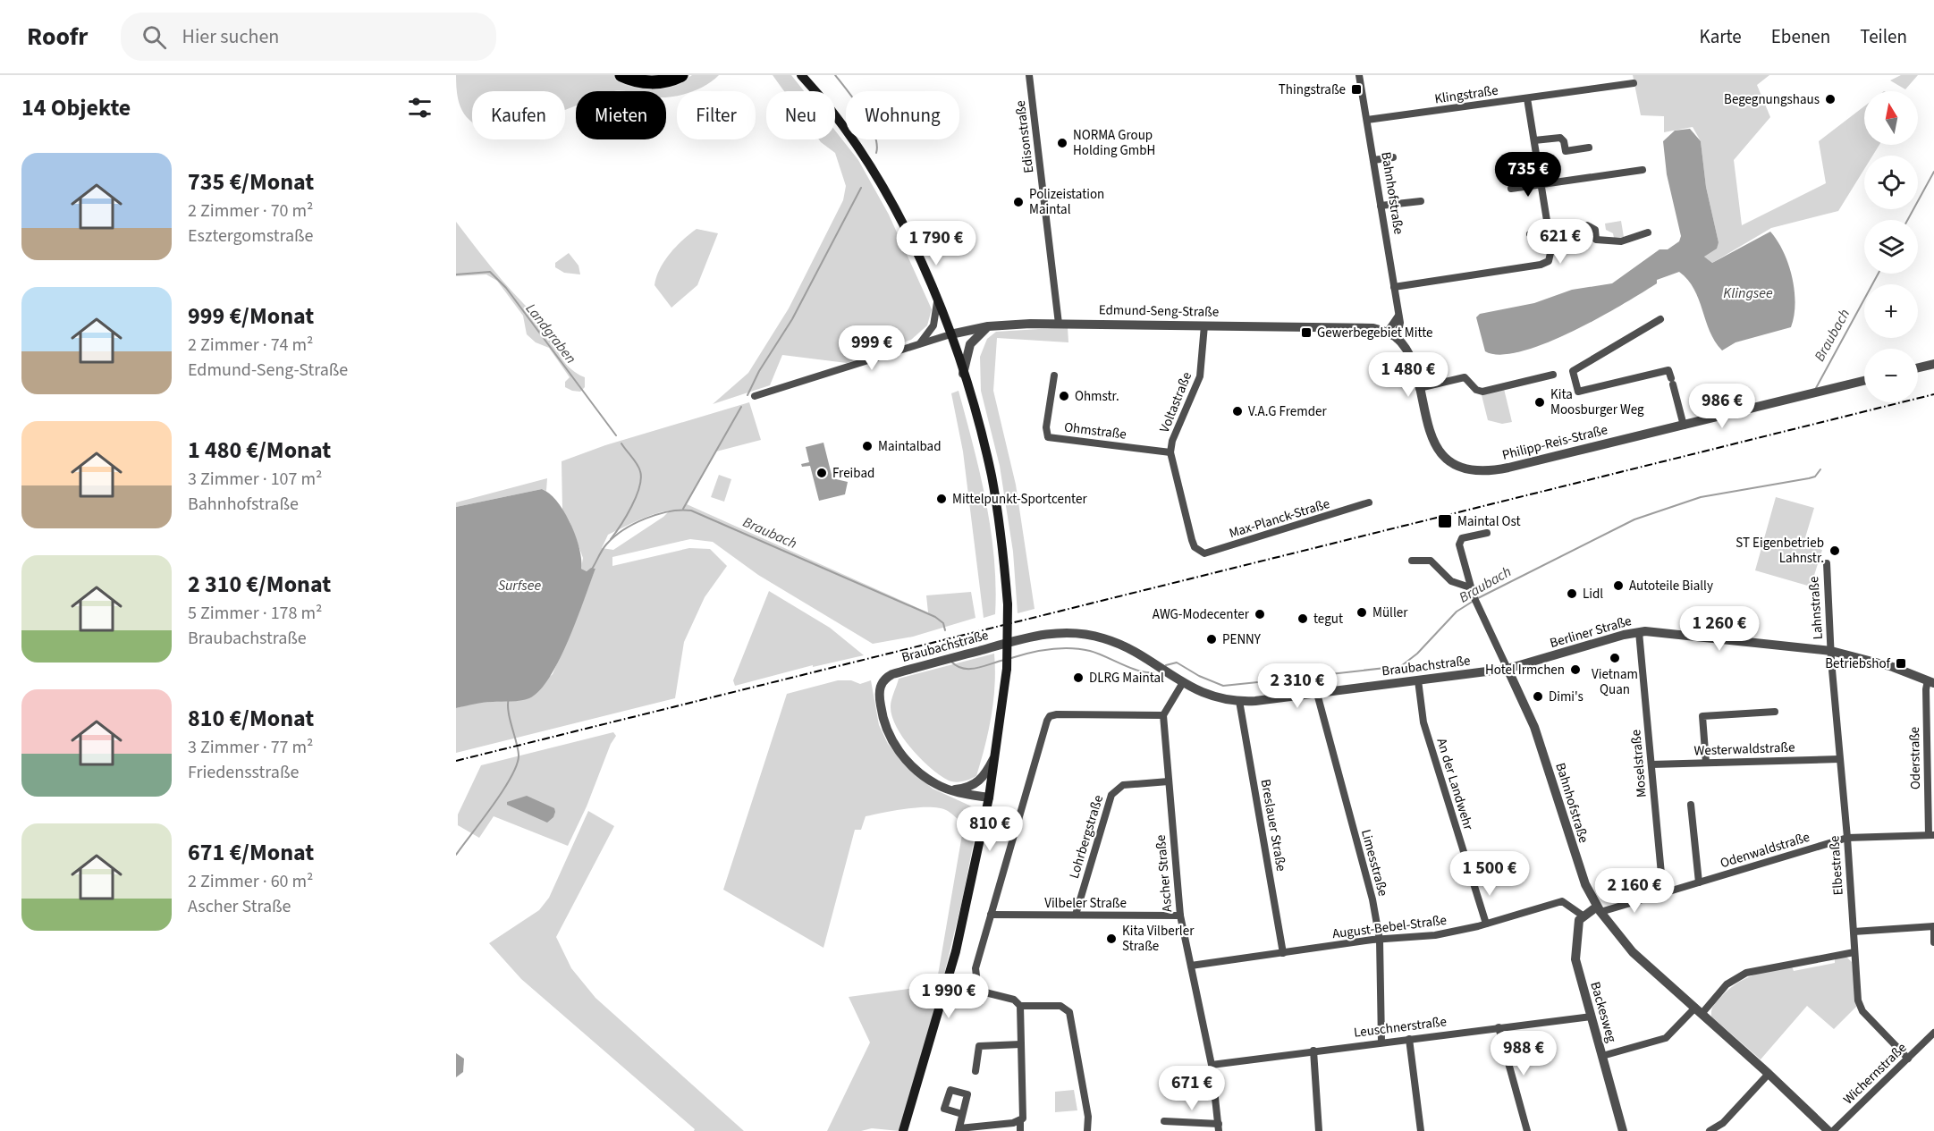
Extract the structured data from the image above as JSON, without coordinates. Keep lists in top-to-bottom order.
{
  "streets": {
    "street": [
      "Klingstraße",
      "Edisonstraße",
      "Bahnhofstraße",
      "Edmund-Seng-Straße",
      "Voltastraße",
      "Ohmstraße",
      "Philipp-Reis-Straße",
      "Max-Planck-Straße",
      "Lahnstraße",
      "Berliner Straße",
      "Braubachstraße",
      "Westerwaldstraße",
      "Oderstraße",
      "Moselstraße",
      "An der Landwehr",
      "Breslauer Straße",
      "Lohrbergstraße",
      "Odenwaldstraße",
      "Limesstraße",
      "Elbestraße",
      "Ascher Straße",
      "Vilbeler Straße",
      "August-Bebel-Straße",
      "Backesweg",
      "Leuschnerstraße",
      "Wichernstraße"
    ]
  },
  "crossings": [
    ["Klingstraße", "Bahnhofstraße"],
    ["Edisonstraße", "Edmund-Seng-Straße"],
    ["Bahnhofstraße", "Edmund-Seng-Straße"],
    ["Bahnhofstraße", "Berliner Straße"],
    ["Bahnhofstraße", "Braubachstraße"],
    ["Bahnhofstraße", "Odenwaldstraße"],
    ["Edmund-Seng-Straße", "Voltastraße"],
    ["Voltastraße", "Ohmstraße"],
    ["Voltastraße", "Max-Planck-Straße"],
    ["Lahnstraße", "Berliner Straße"],
    ["Lahnstraße", "Elbestraße"],
    ["Berliner Straße", "Braubachstraße"],
    ["Berliner Straße", "Oderstraße"],
    ["Berliner Straße", "Moselstraße"],
    ["Berliner Straße", "Elbestraße"],
    ["Braubachstraße", "An der Landwehr"],
    ["Braubachstraße", "Breslauer Straße"],
    ["Braubachstraße", "Limesstraße"],
    ["Westerwaldstraße", "Moselstraße"],
    ["Westerwaldstraße", "Elbestraße"],
    ["Oderstraße", "Odenwaldstraße"],
    ["Moselstraße", "Odenwaldstraße"],
    ["An der Landwehr", "August-Bebel-Straße"],
    ["Breslauer Straße", "August-Bebel-Straße"],
    ["Lohrbergstraße", "Ascher Straße"],
    ["Lohrbergstraße", "Vilbeler Straße"],
    ["Odenwaldstraße", "Elbestraße"],
    ["Limesstraße", "August-Bebel-Straße"],
    ["Limesstraße", "Leuschnerstraße"],
    ["Elbestraße", "Wichernstraße"],
    ["Ascher Straße", "Vilbeler Straße"],
    ["Ascher Straße", "August-Bebel-Straße"],
    ["Ascher Straße", "Leuschnerstraße"],
    ["August-Bebel-Straße", "Backesweg"],
    ["Backesweg", "Leuschnerstraße"]
  ],
  "water": [
    "Klingsee",
    "Landgraben",
    "Braubach",
    "Surfsee"
  ],
  "places": {
    "transit": [
      "Thingstraße",
      "Gewerbegebiet Mitte",
      "Maintal Ost",
      "Betriebshof"
    ],
    "other": [
      "Begegnungshaus",
      "NORMA Group Holding GmbH",
      "Polizeistation Maintal",
      "Ohmstr.",
      "Kita Moosburger Weg",
      "V.A.G Fremder",
      "Maintalbad",
      "Freibad",
      "Mittelpunkt-Sportcenter",
      "ST Eigenbetrieb Lahnstr.",
      "Autoteile Bially",
      "Lidl",
      "Müller",
      "AWG-Modecenter",
      "tegut",
      "PENNY",
      "Vietnam Quan",
      "Hotel Irmchen",
      "DLRG Maintal",
      "Dimi's",
      "Kita Vilberler Straße"
    ]
  },
  "north": "top",
  "page": {
    "header": "Roofr",
    "search": "Hier suchen",
    "nav": ["Karte", "Ebenen", "Teilen"],
    "heading": "14 Objekte",
    "map_buttons": ["+", "−"],
    "chip": [
      "Kaufen",
      "Mieten",
      "Filter",
      "Neu",
      "Wohnung"
    ],
    "list": [
      {
        "name": "735 €/Monat",
        "note": "2 Zimmer · 70 m² · Esztergomstraße"
      },
      {
        "name": "999 €/Monat",
        "note": "2 Zimmer · 74 m² · Edmund-Seng-Straße"
      },
      {
        "name": "1 480 €/Monat",
        "note": "3 Zimmer · 107 m² · Bahnhofstraße"
      },
      {
        "name": "2 310 €/Monat",
        "note": "5 Zimmer · 178 m² · Braubachstraße"
      },
      {
        "name": "810 €/Monat",
        "note": "3 Zimmer · 77 m² · Friedensstraße"
      },
      {
        "name": "671 €/Monat",
        "note": "2 Zimmer · 60 m² · Ascher Straße"
      }
    ],
    "price": [
      "735 €",
      "621 €",
      "1 790 €",
      "999 €",
      "1 480 €",
      "986 €",
      "1 260 €",
      "2 310 €",
      "810 €",
      "1 500 €",
      "2 160 €",
      "1 990 €",
      "988 €",
      "671 €"
    ]
  }
}
